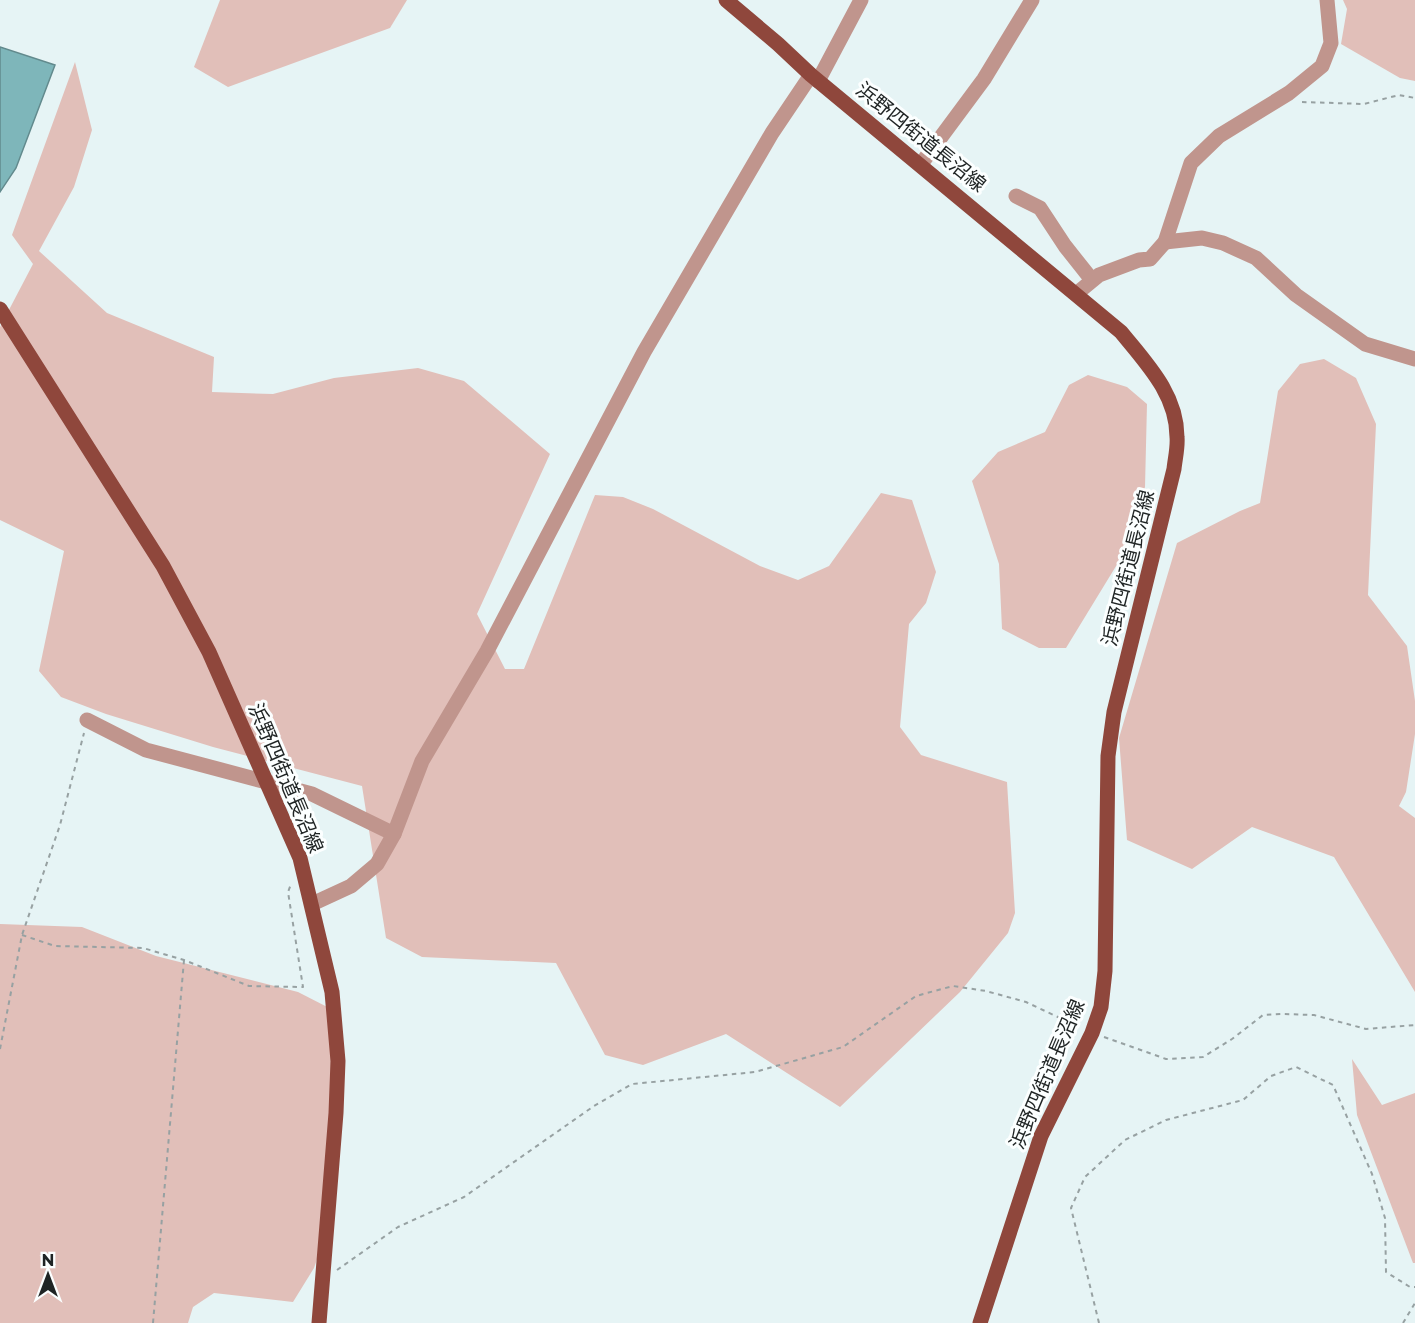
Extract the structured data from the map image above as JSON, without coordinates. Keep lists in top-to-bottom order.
{
  "streets": {
    "main road": ["浜野四街道長沼線"]
  },
  "north": "top"
}
